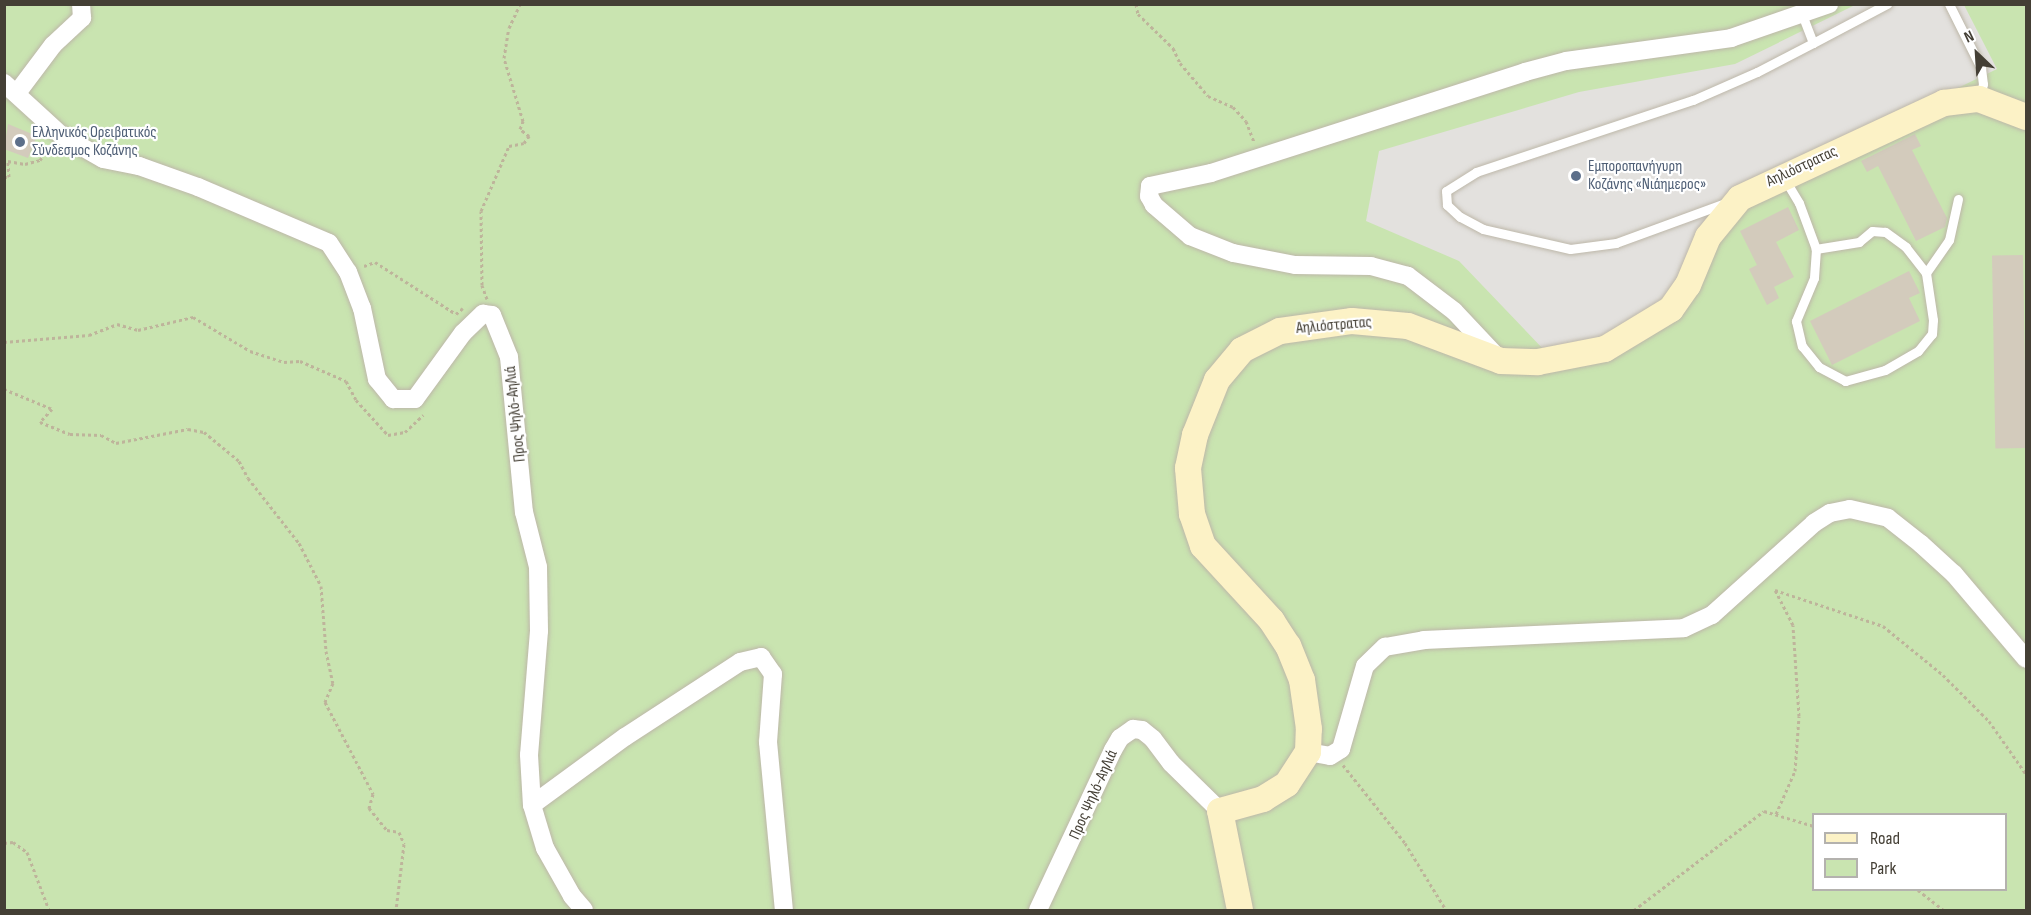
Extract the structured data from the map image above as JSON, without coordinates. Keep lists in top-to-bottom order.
{
  "streets": {
    "street": ["Αηλιόστρατας", "Προς Ψηλό-ΑηΛιά"]
  },
  "places": ["Ελληνικός Ορειβατικός Σύνδεσμος Κοζάνης", "Εμποροπανήγυρη Κοζάνης «Νιάημερος»"],
  "legend": ["Road", "Park"],
  "north": "top left"
}
